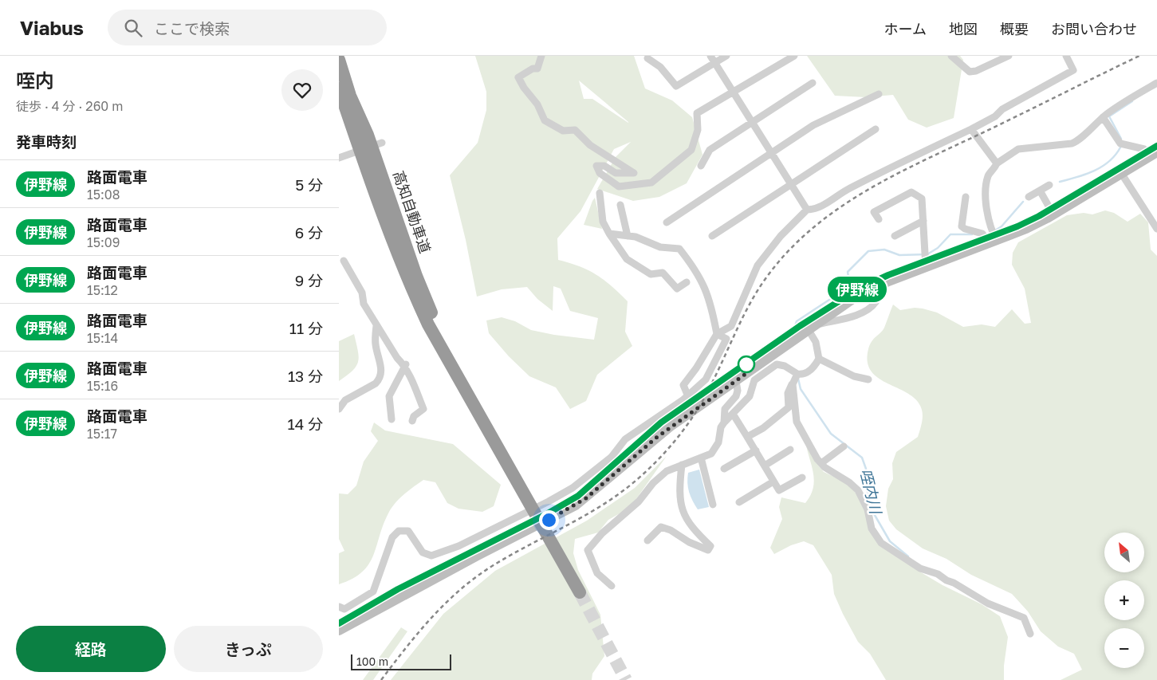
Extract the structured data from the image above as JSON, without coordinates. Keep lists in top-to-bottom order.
{
  "streets": {
    "highway": ["高知自動車道"]
  },
  "water": ["咥内川"],
  "lines": ["tram line 伊野線"],
  "scale_bar": "100 m",
  "north": "top left",
  "page": {
    "header": "Viabus",
    "search": "ここで検索",
    "nav": [
      "ホーム",
      "地図",
      "概要",
      "お問い合わせ"
    ],
    "heading": [
      ["咥内", "徒歩 · 4 分 · 260 m"],
      "発車時刻"
    ],
    "on_map": "伊野線",
    "list": [
      {
        "mark": "伊野線",
        "name": "路面電車",
        "note": "15:08",
        "value": "5 分"
      },
      {
        "mark": "伊野線",
        "name": "路面電車",
        "note": "15:09",
        "value": "6 分"
      },
      {
        "mark": "伊野線",
        "name": "路面電車",
        "note": "15:12",
        "value": "9 分"
      },
      {
        "mark": "伊野線",
        "name": "路面電車",
        "note": "15:14",
        "value": "11 分"
      },
      {
        "mark": "伊野線",
        "name": "路面電車",
        "note": "15:16",
        "value": "13 分"
      },
      {
        "mark": "伊野線",
        "name": "路面電車",
        "note": "15:17",
        "value": "14 分"
      }
    ],
    "map_buttons": ["+", "−"],
    "buttons": ["経路", "きっぷ"],
    "scale": "100 m"
  }
}
